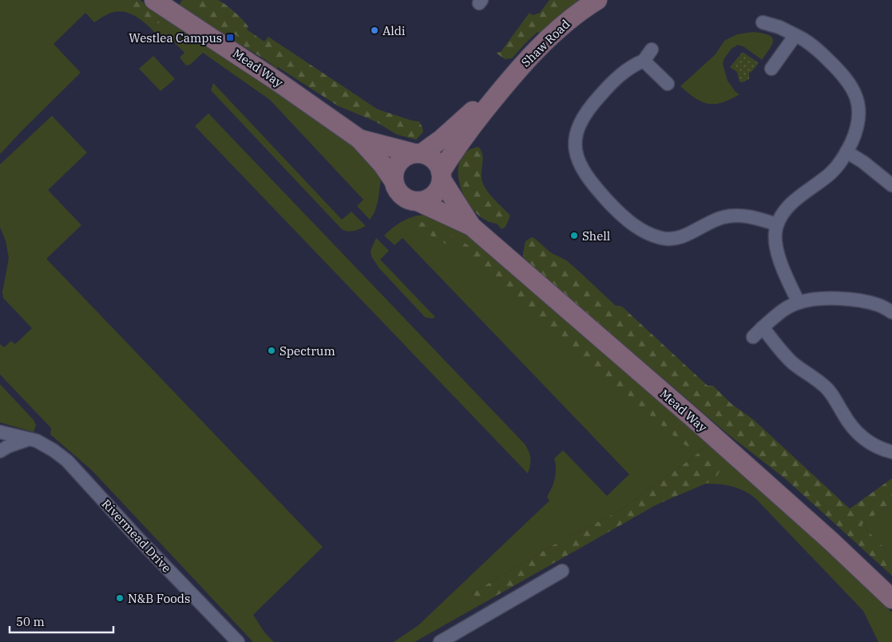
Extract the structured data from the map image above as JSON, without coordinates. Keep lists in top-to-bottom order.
{
  "streets": {
    "main road": ["Shaw Road", "Mead Way"],
    "street": ["Rivermead Drive"]
  },
  "crossings": [
    ["Shaw Road", "Mead Way"]
  ],
  "places": {
    "other": [
      "Aldi",
      "Shell",
      "Spectrum",
      "N&B Foods"
    ],
    "transit": ["Westlea Campus"]
  },
  "scale_bar": "50 m"
}
